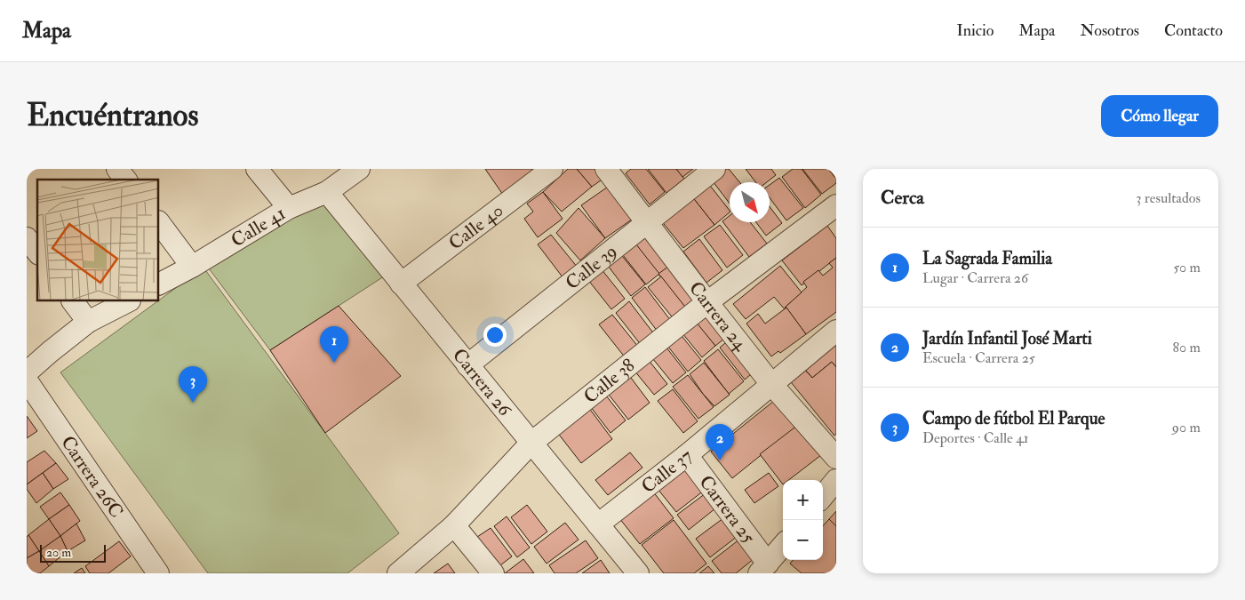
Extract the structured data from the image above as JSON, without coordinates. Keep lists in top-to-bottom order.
{
  "streets": {
    "street": [
      "Calle 41",
      "Calle 40",
      "Calle 39",
      "Carrera 24",
      "Calle 38",
      "Carrera 26",
      "Calle 37",
      "Carrera 26C",
      "Carrera 25"
    ]
  },
  "crossings": [
    ["Calle 41", "Carrera 26"],
    ["Calle 40", "Carrera 26"],
    ["Calle 39", "Carrera 24"],
    ["Calle 39", "Carrera 26"],
    ["Carrera 24", "Calle 38"],
    ["Carrera 24", "Calle 37"],
    ["Calle 38", "Carrera 26"],
    ["Carrera 26", "Calle 37"],
    ["Calle 37", "Carrera 25"]
  ],
  "scale_bar": "20 m",
  "north": "bottom right",
  "page": {
    "header": "Mapa",
    "nav": [
      "Inicio",
      "Mapa",
      "Nosotros",
      "Contacto"
    ],
    "buttons": "Cómo llegar",
    "title": "Encuéntranos",
    "heading": ["Cerca", "3 resultados"],
    "list": [
      {
        "mark": "1",
        "name": "La Sagrada Familia",
        "note": "Lugar · Carrera 26",
        "value": "50 m"
      },
      {
        "mark": "2",
        "name": "Jardín Infantil José Marti",
        "note": "Escuela · Carrera 25",
        "value": "80 m"
      },
      {
        "mark": "3",
        "name": "Campo de fútbol El Parque",
        "note": "Deportes · Calle 41",
        "value": "90 m"
      }
    ],
    "pins": ["1", "3", "2"],
    "map_buttons": ["+", "−"],
    "scale": "20 m"
  }
}
